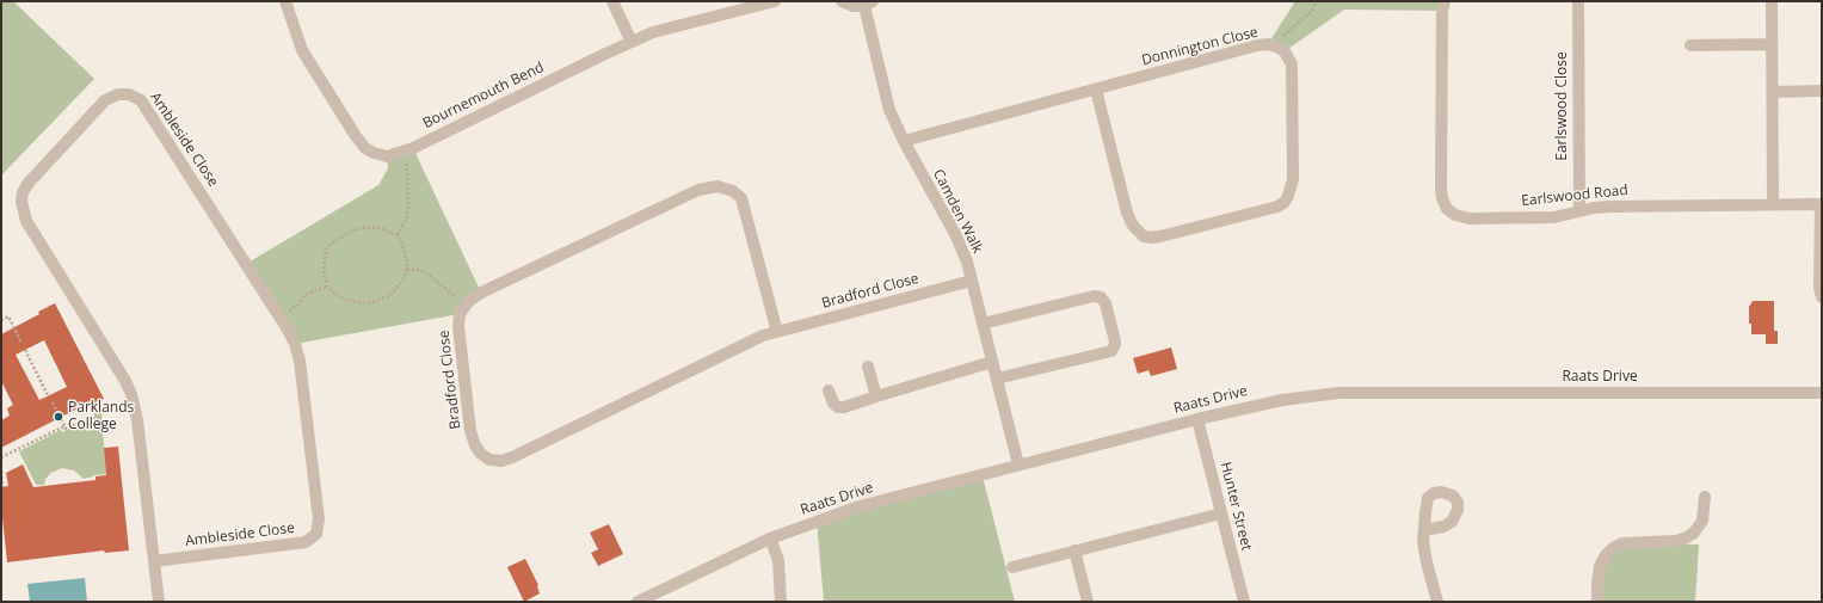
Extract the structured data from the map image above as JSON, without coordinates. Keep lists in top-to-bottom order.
{
  "streets": {
    "street": [
      "Donnington Close",
      "Bournemouth Bend",
      "Earlswood Close",
      "Ambleside Close",
      "Earlswood Road",
      "Camden Walk",
      "Bradford Close",
      "Raats Drive",
      "Hunter Street"
    ]
  },
  "crossings": [
    ["Donnington Close", "Camden Walk"],
    ["Earlswood Close", "Earlswood Road"],
    ["Camden Walk", "Bradford Close"],
    ["Camden Walk", "Raats Drive"],
    ["Raats Drive", "Hunter Street"]
  ],
  "places": ["Parklands College"]
}
